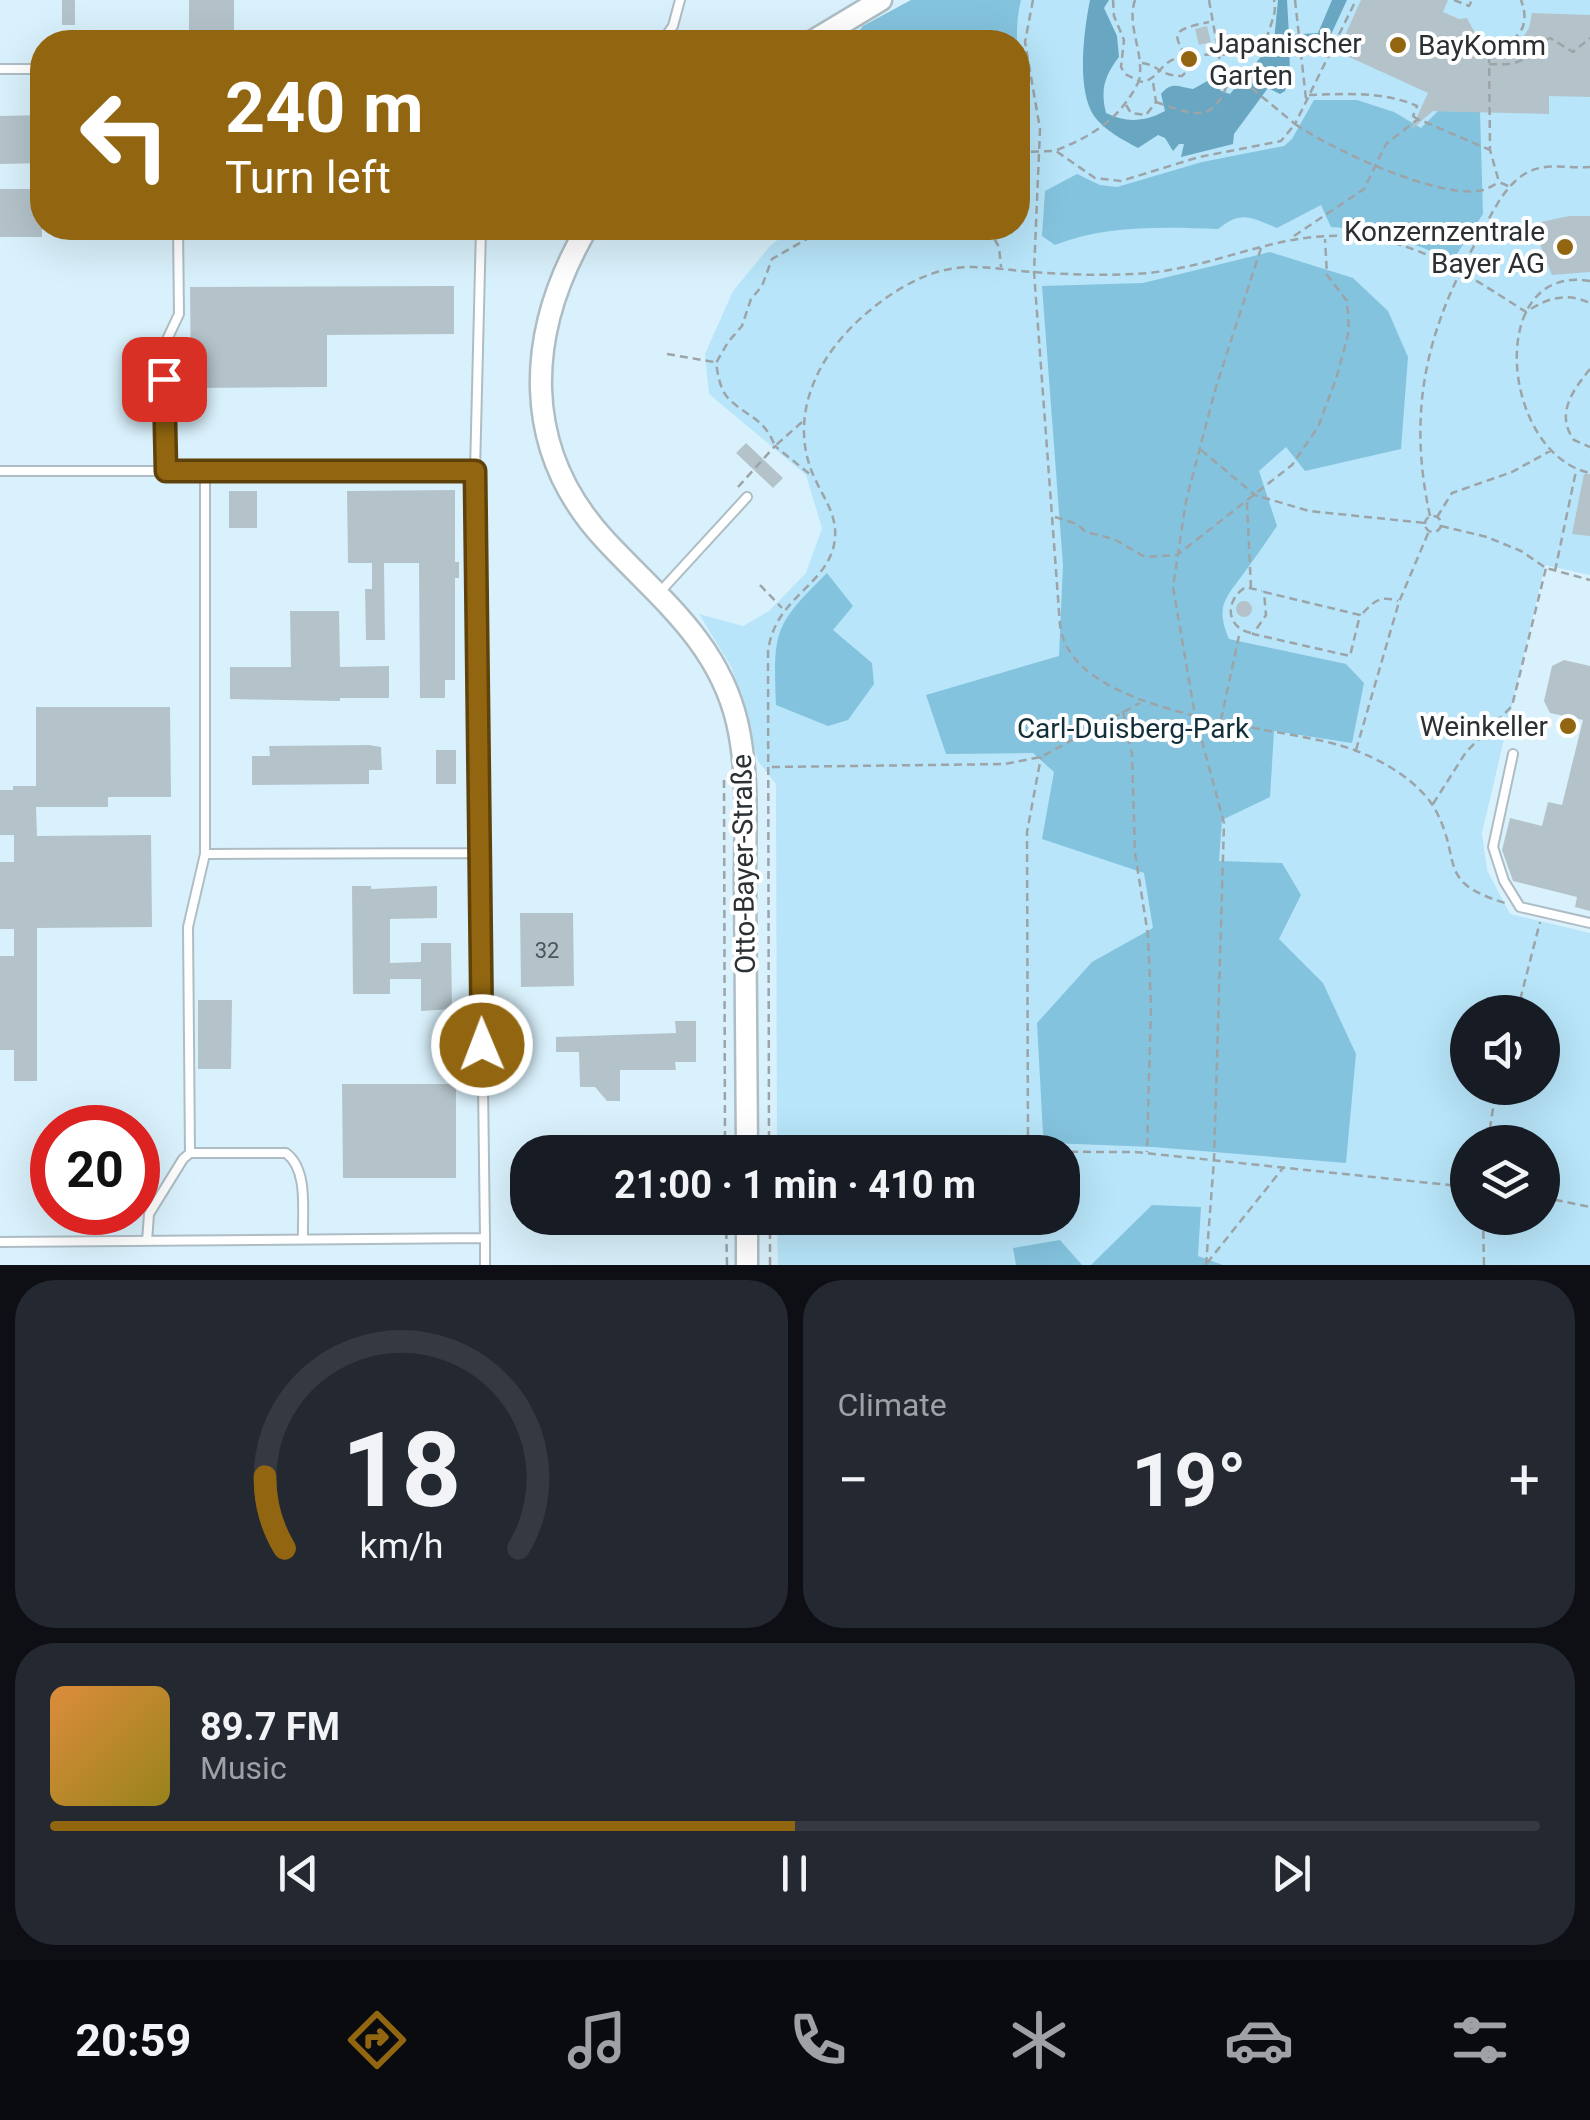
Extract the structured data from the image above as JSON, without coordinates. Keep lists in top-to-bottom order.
{
  "streets": {
    "street": ["Otto-Bayer-Straße"]
  },
  "parks": ["Carl-Duisberg-Park"],
  "places": [
    "BayKomm",
    "Japanischer Garten",
    "Konzernzentrale Bayer AG",
    "Weinkeller"
  ],
  "house_numbers": ["32"],
  "page": {
    "turn": ["240 m", "Turn left"],
    "limit": "20",
    "trip": "21:00 · 1 min · 410 m",
    "tile": "Climate",
    "heat": ["−", "19°", "+"],
    "song": ["89.7 FM", "Music"],
    "tabs": "20:59",
    "gauge": ["18", "km/h"]
  }
}
